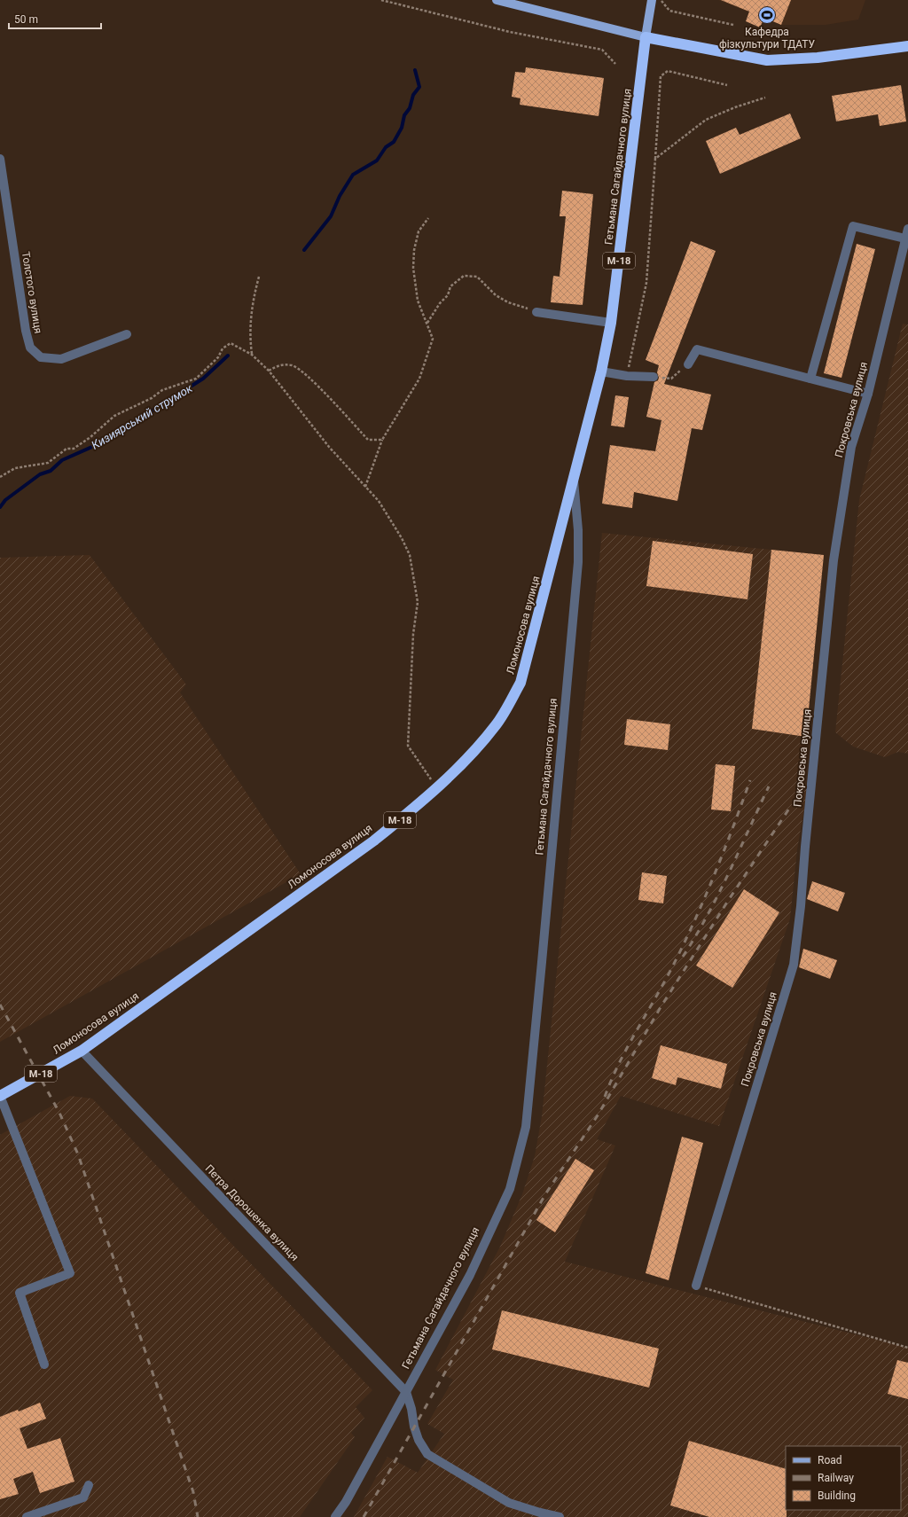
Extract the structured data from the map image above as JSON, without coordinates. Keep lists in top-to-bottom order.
{
  "streets": {
    "highway": ["Гетьмана Сагайдачного вулиця", "М-18", "Ломоносова вулиця"],
    "street": ["Толстого вулиця", "Покровська вулиця", "Петра Дорошенка вулиця"]
  },
  "crossings": [
    ["Гетьмана Сагайдачного вулиця", "Ломоносова вулиця"],
    ["Гетьмана Сагайдачного вулиця", "Петра Дорошенка вулиця"],
    ["Ломоносова вулиця", "Петра Дорошенка вулиця"]
  ],
  "water": ["Кизиярський струмок"],
  "places": {
    "sports": ["Кафедра фізкультури ТДАТУ"]
  },
  "legend": ["Road", "Railway", "Building"],
  "scale_bar": "50 m"
}
